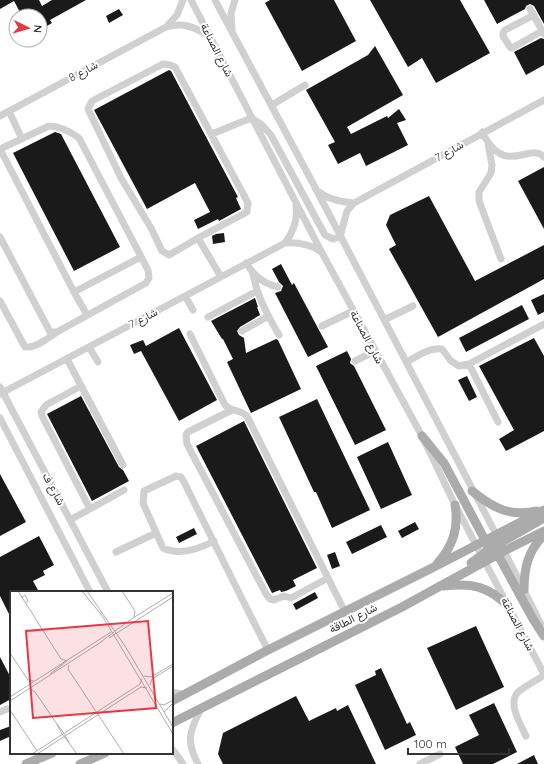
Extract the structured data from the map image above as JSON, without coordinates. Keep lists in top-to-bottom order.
{
  "streets": {
    "main road": ["شارع الطاقة"],
    "street": [
      "شارع الصناعة",
      "شارع 8",
      "شارع 7",
      "شارع ف"
    ]
  },
  "crossings": [
    ["شارع الصناعة", "شارع 8"],
    ["شارع الصناعة", "شارع الطاقة"],
    ["شارع 7", "شارع ف"]
  ],
  "scale_bar": "100 m",
  "north": "right"
}
